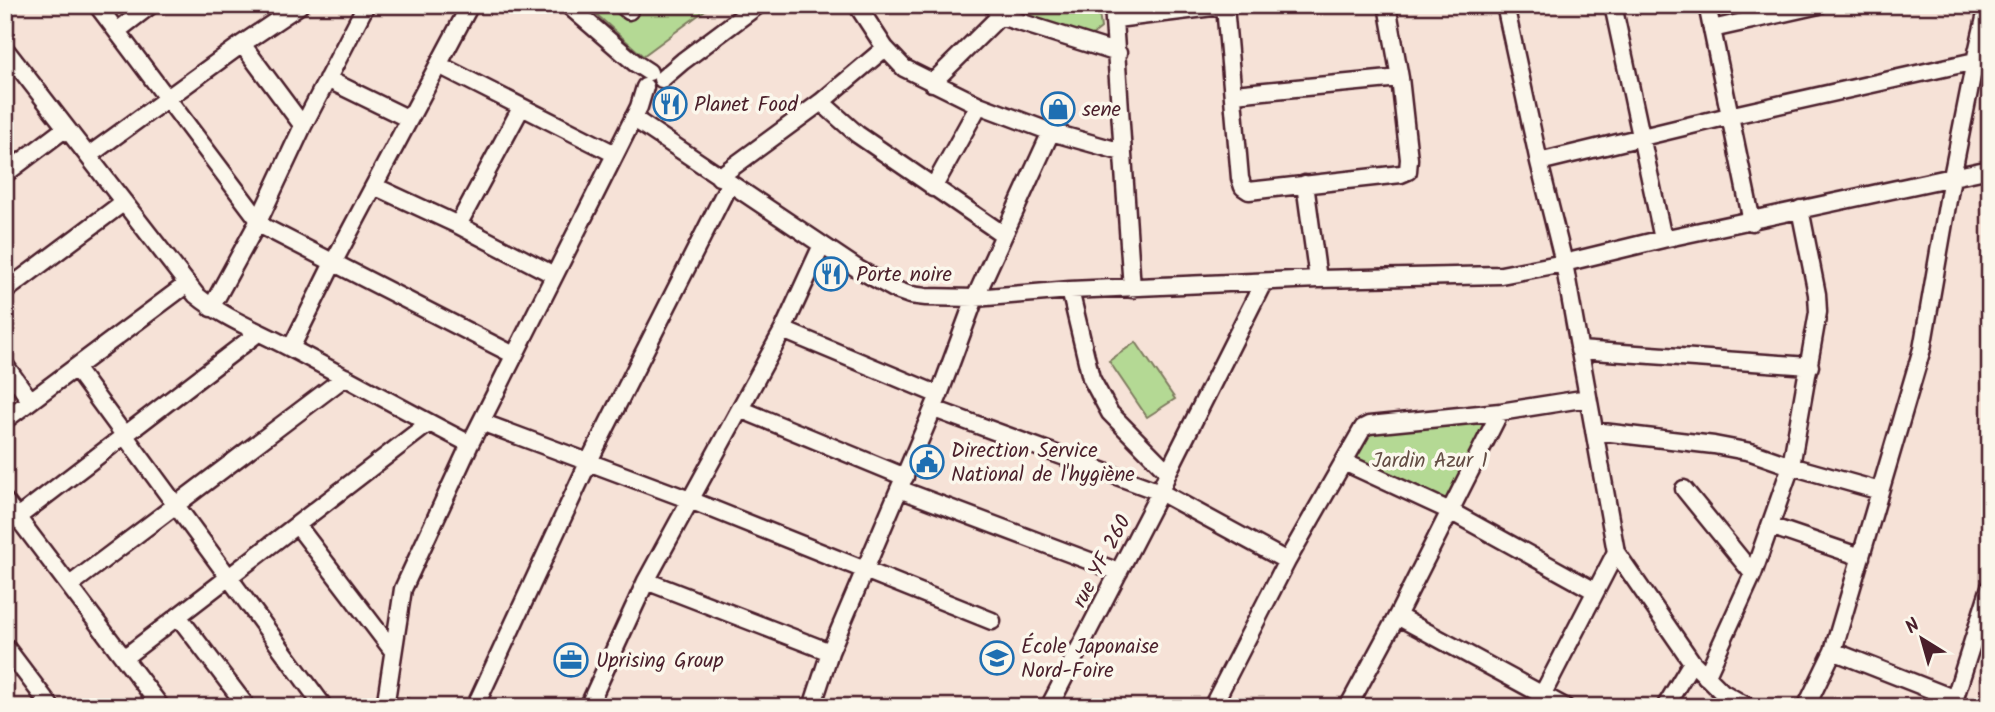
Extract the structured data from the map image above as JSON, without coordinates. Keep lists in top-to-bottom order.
{
  "streets": {
    "street": ["rue YF 260"]
  },
  "parks": ["Jardin Azur 1"],
  "places": {
    "restaurant": ["Planet Food", "Porte noire"],
    "shop": ["sene"],
    "public building": ["Direction Service National de l'hygiène"],
    "school or university": ["École Japonaise Nord-Foire"],
    "office": ["Uprising Group"]
  },
  "north": "top left"
}
